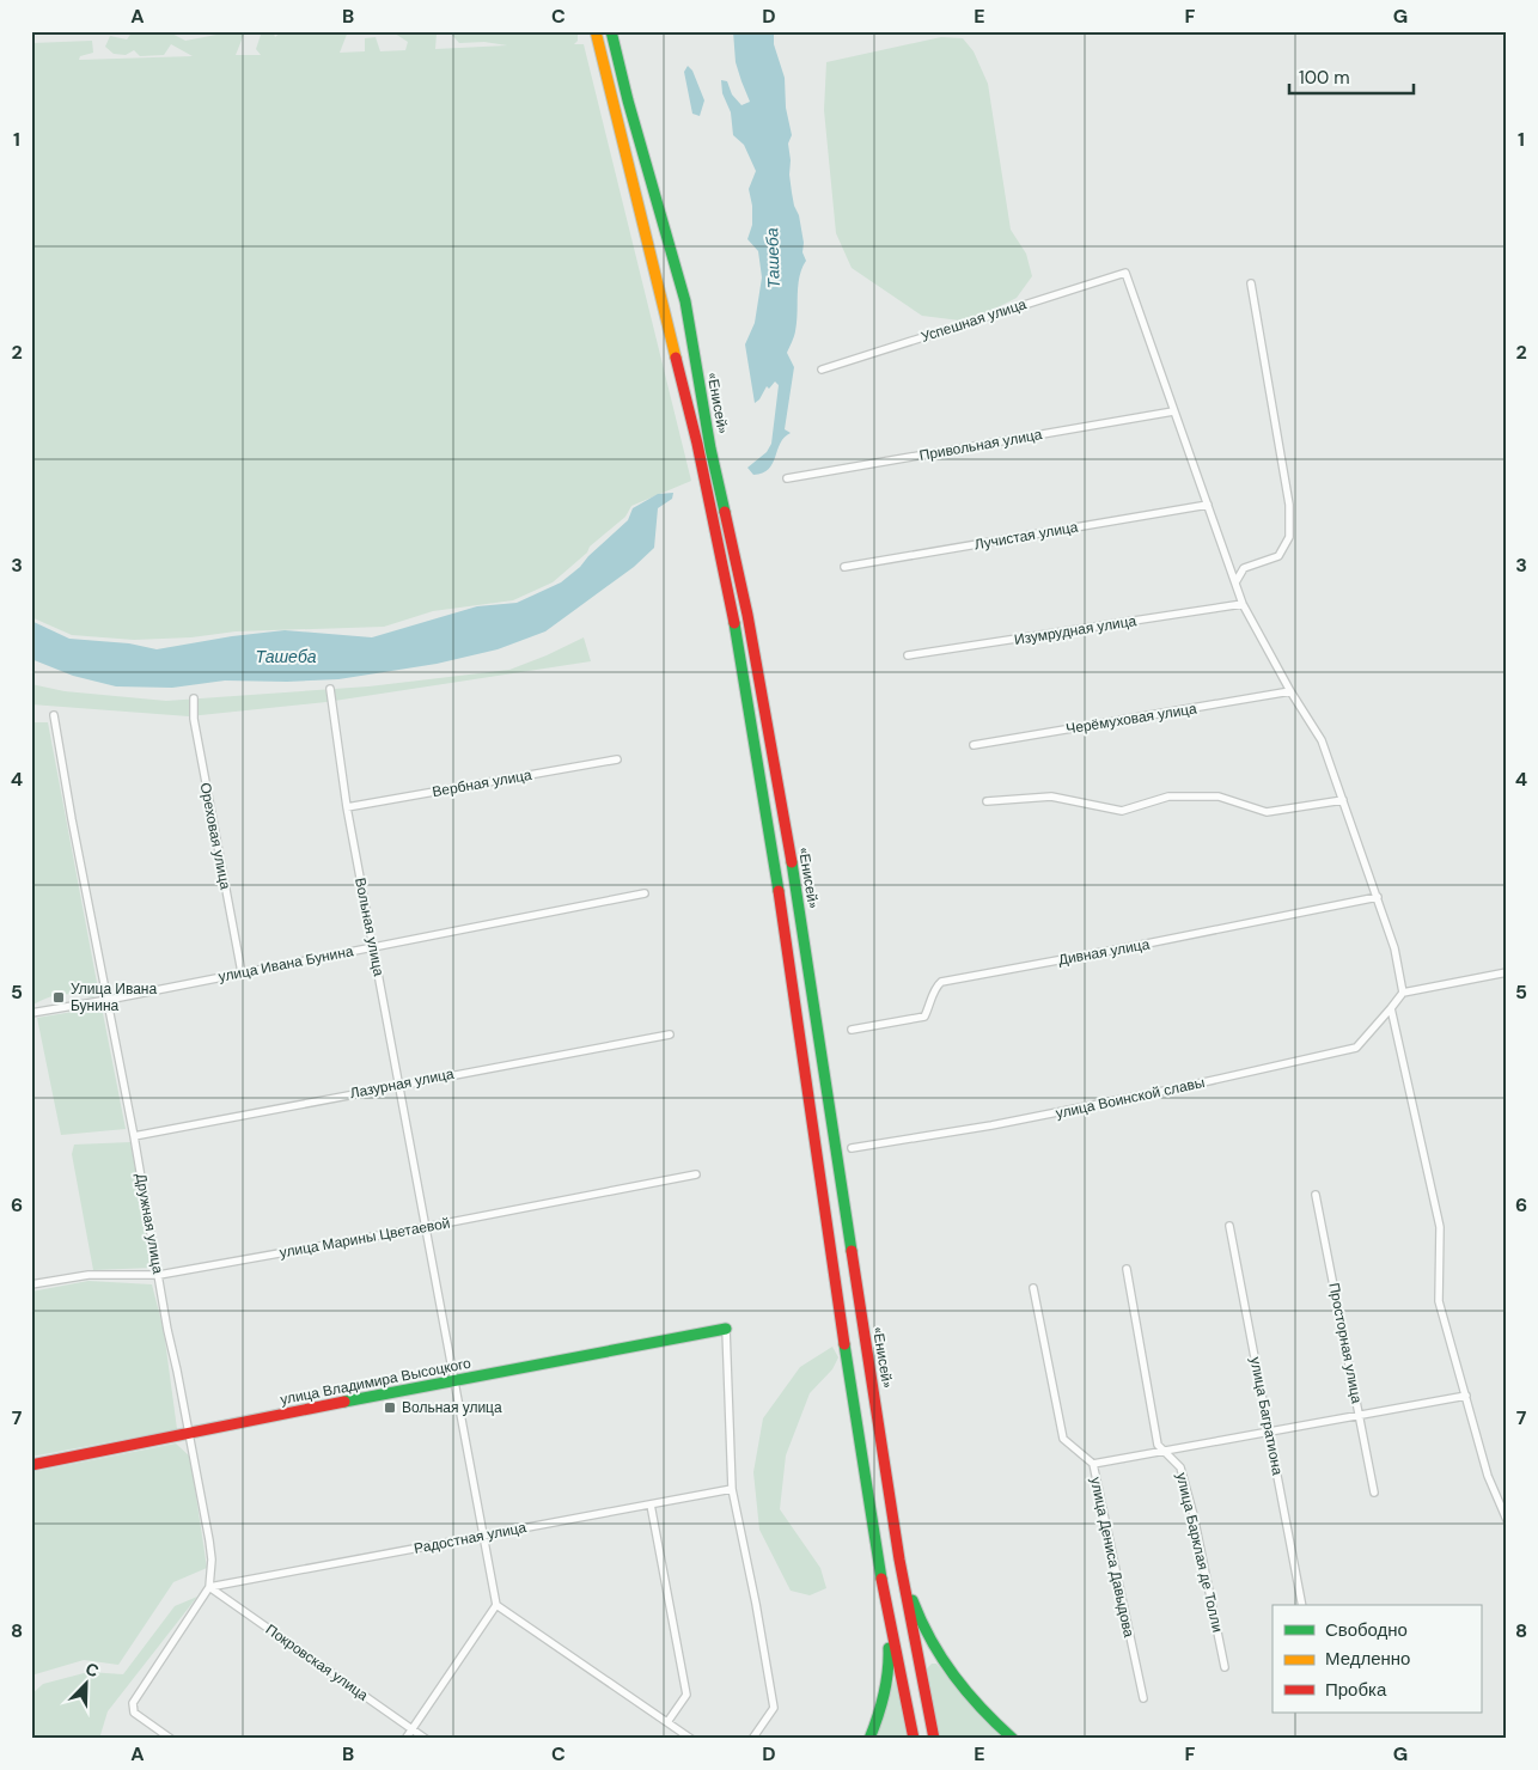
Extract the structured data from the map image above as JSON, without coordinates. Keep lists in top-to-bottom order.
{
  "streets": {
    "main road": ["«Енисей»", "улица Владимира Высоцкого"],
    "street": [
      "Успешная улица",
      "Привольная улица",
      "Лучистая улица",
      "Изумрудная улица",
      "Черёмуховая улица",
      "Вербная улица",
      "Ореховая улица",
      "Вольная улица",
      "Дивная улица",
      "улица Ивана Бунина",
      "Лазурная улица",
      "улица Воинской славы",
      "Дружная улица",
      "улица Марины Цветаевой",
      "Просторная улица",
      "улица Багратиона",
      "Радостная улица",
      "улица Барклая де Толли",
      "улица Дениса Давыдова",
      "Покровская улица"
    ]
  },
  "crossings": [
    ["Успешная улица", "Привольная улица"],
    ["Вербная улица", "Вольная улица"],
    ["Ореховая улица", "улица Ивана Бунина"],
    ["Вольная улица", "улица Ивана Бунина"],
    ["Вольная улица", "Лазурная улица"],
    ["Вольная улица", "улица Марины Цветаевой"],
    ["Вольная улица", "улица Владимира Высоцкого"],
    ["Вольная улица", "Радостная улица"],
    ["улица Ивана Бунина", "Дружная улица"],
    ["Лазурная улица", "Дружная улица"],
    ["Дружная улица", "улица Марины Цветаевой"],
    ["Дружная улица", "улица Владимира Высоцкого"],
    ["Дружная улица", "Радостная улица"],
    ["Дружная улица", "Покровская улица"],
    ["Радостная улица", "Покровская улица"]
  ],
  "water": ["Ташеба"],
  "places": {
    "transit": ["Улица Ивана Бунина", "Вольная улица"]
  },
  "legend": ["Свободно", "Медленно", "Пробка"],
  "scale_bar": "100 m",
  "north": "top right",
  "grid": {
    "columns": [
      "A",
      "B",
      "C",
      "D",
      "E",
      "F",
      "G"
    ],
    "rows": [
      "1",
      "2",
      "3",
      "4",
      "5",
      "6",
      "7",
      "8"
    ]
  }
}
